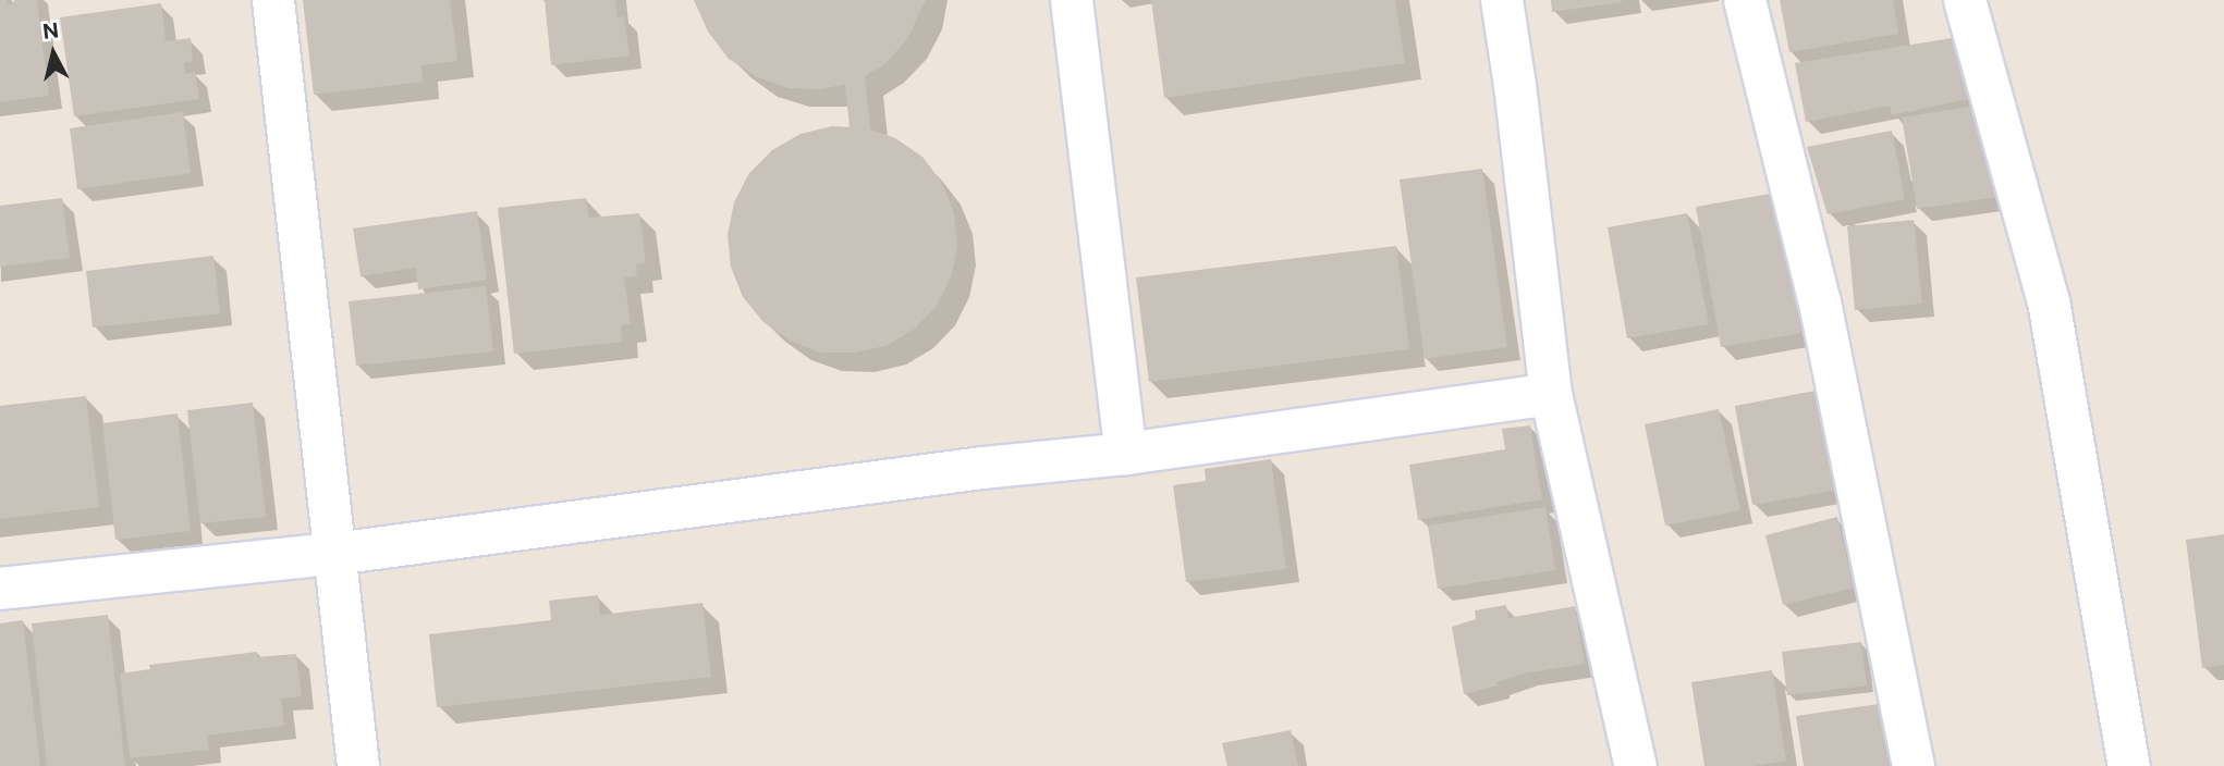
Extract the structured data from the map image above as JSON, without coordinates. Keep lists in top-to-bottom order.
{
  "north": "top"
}
